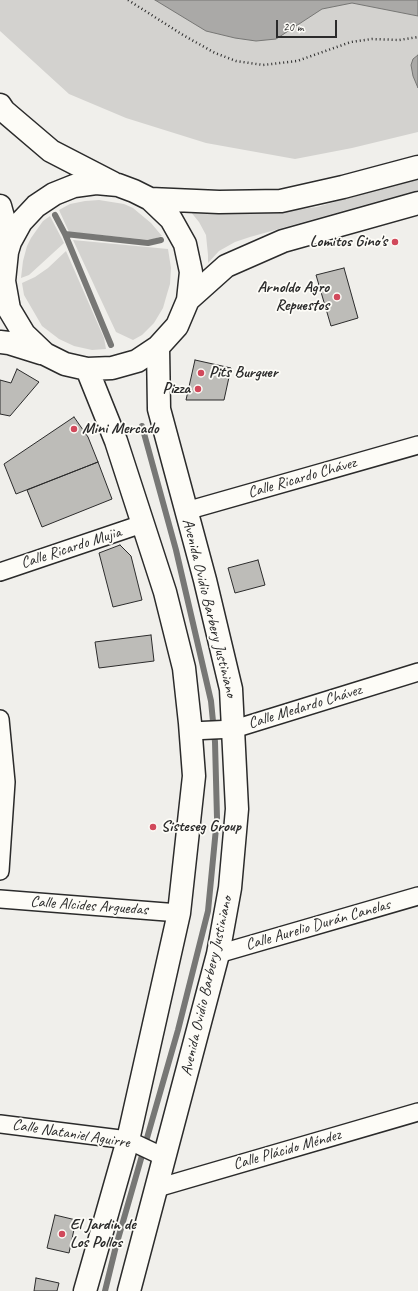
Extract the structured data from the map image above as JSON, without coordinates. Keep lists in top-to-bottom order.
{
  "streets": {
    "street": [
      "Calle Ricardo Chávez",
      "Calle Ricardo Mujia",
      "Avenida Ovidio Barbery Justiniano",
      "Calle Medardo Chávez",
      "Calle Alcides Arguedas",
      "Calle Aurelio Durán Canelas",
      "Calle Nataniel Aguirre",
      "Calle Plácido Méndez"
    ]
  },
  "crossings": [
    ["Calle Ricardo Chávez", "Avenida Ovidio Barbery Justiniano"],
    ["Calle Ricardo Mujia", "Avenida Ovidio Barbery Justiniano"],
    ["Avenida Ovidio Barbery Justiniano", "Calle Medardo Chávez"],
    ["Avenida Ovidio Barbery Justiniano", "Calle Alcides Arguedas"],
    ["Avenida Ovidio Barbery Justiniano", "Calle Aurelio Durán Canelas"],
    ["Avenida Ovidio Barbery Justiniano", "Calle Nataniel Aguirre"],
    ["Avenida Ovidio Barbery Justiniano", "Calle Plácido Méndez"]
  ],
  "places": [
    "Lomitos Gino's",
    "Arnoldo Agro Repuestos",
    "Pits Burguer",
    "Pizza",
    "Mini Mercado",
    "Sisteseg Group",
    "El Jardin de Los Pollos"
  ],
  "scale_bar": "20 m"
}
